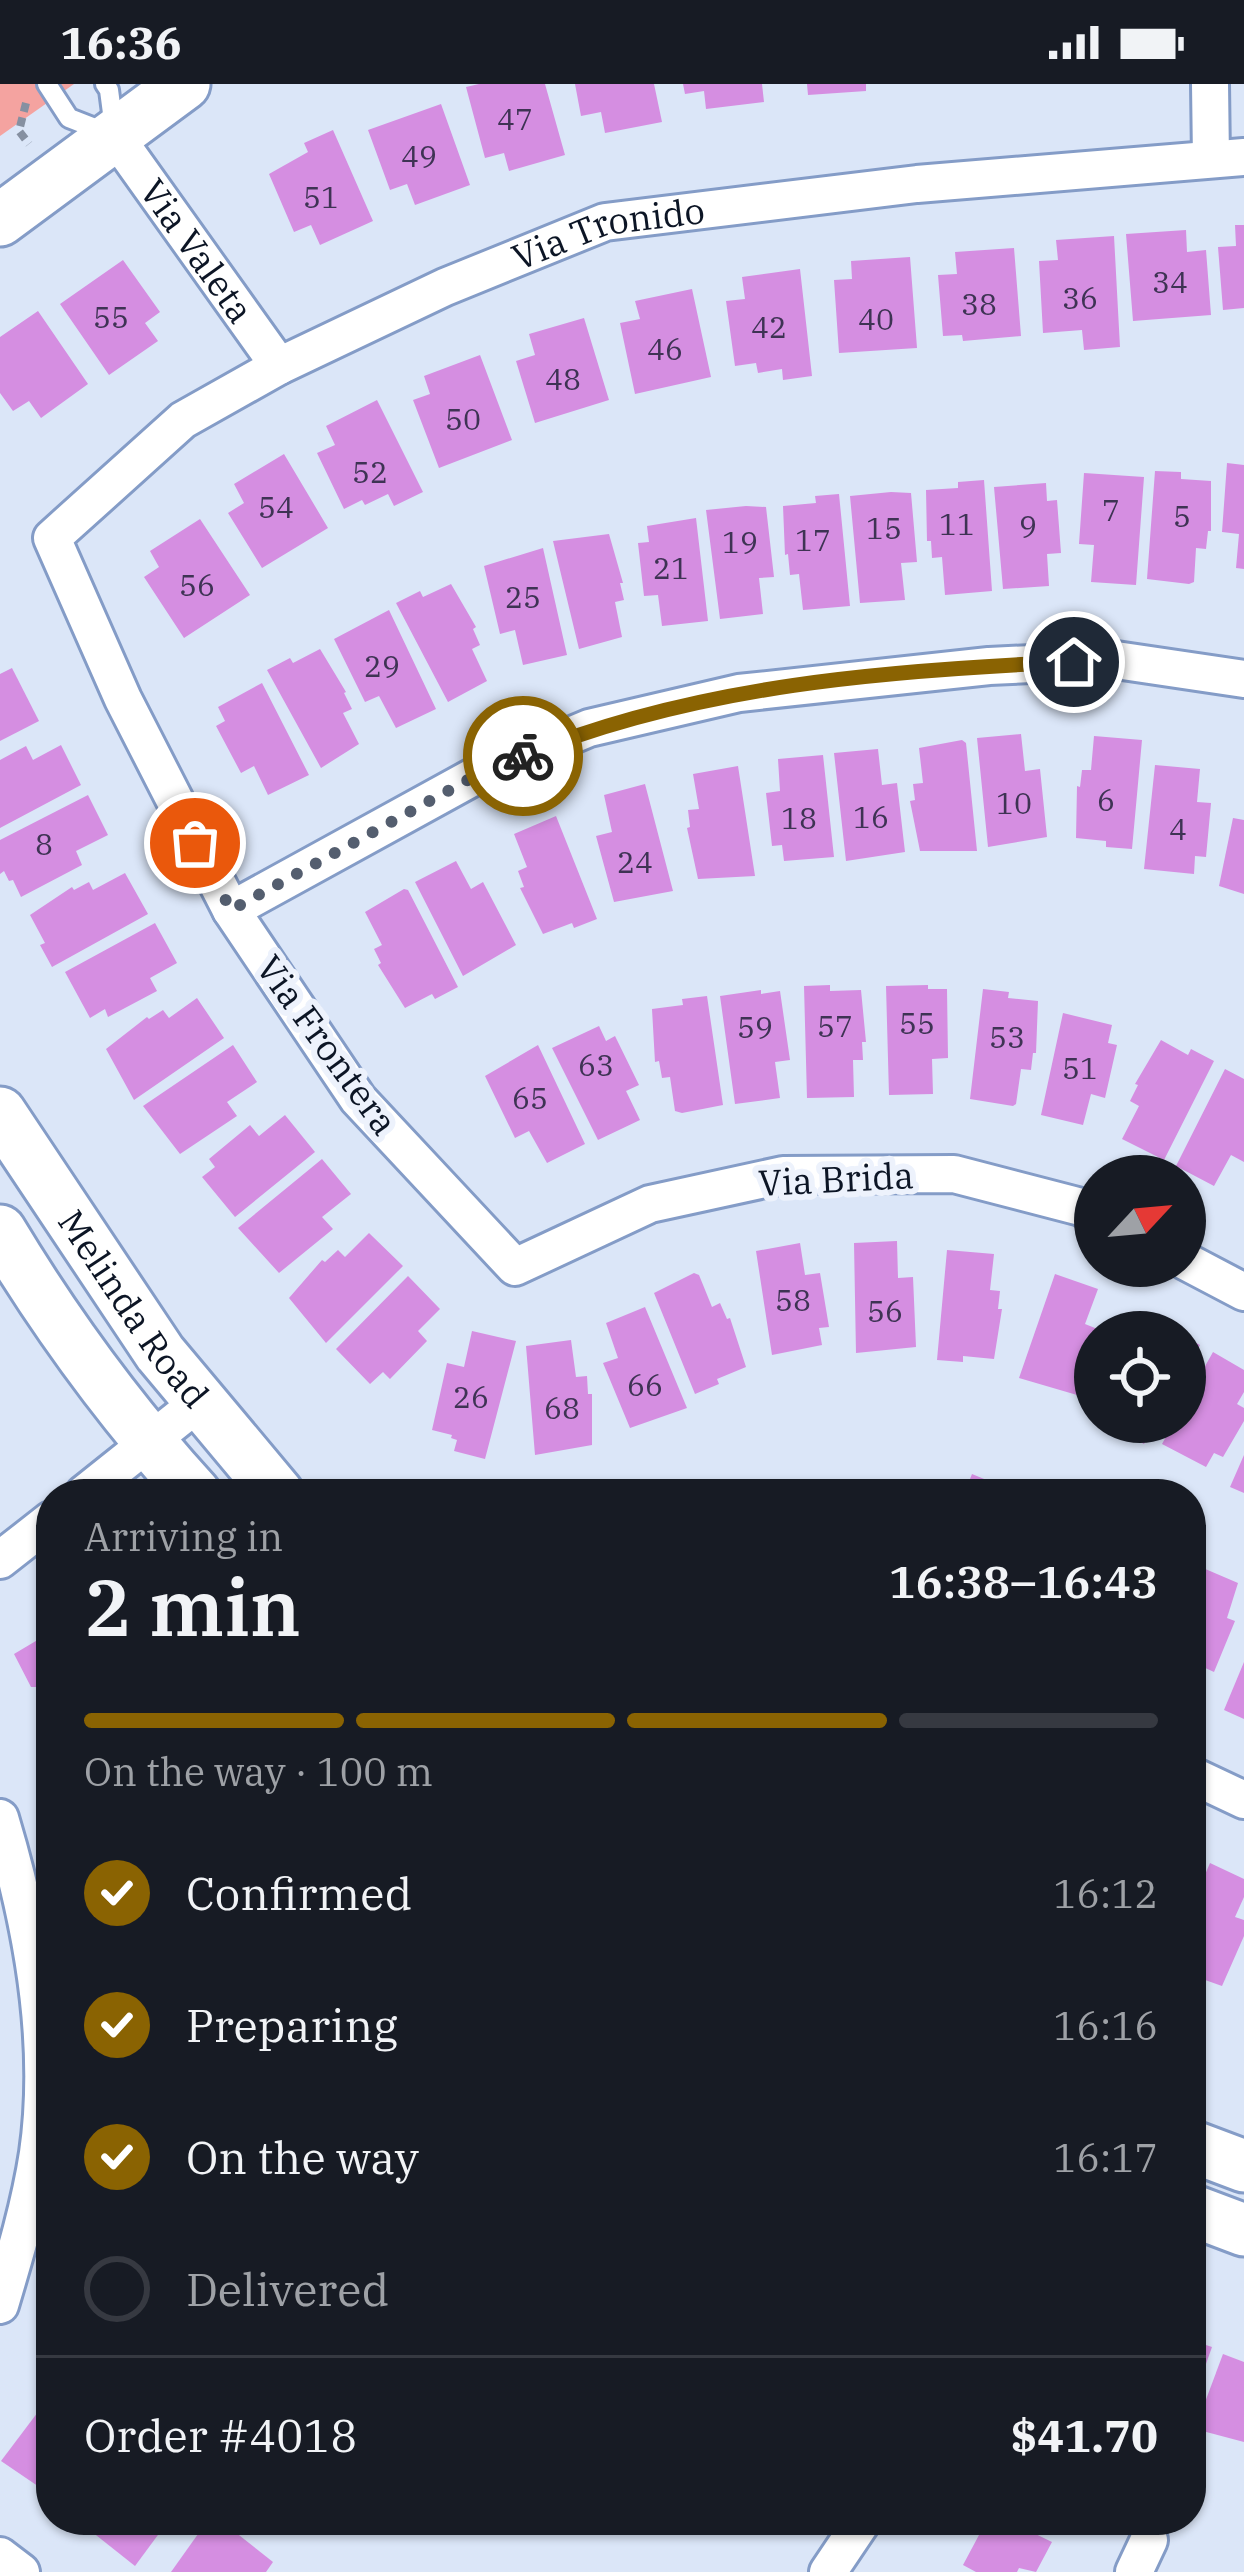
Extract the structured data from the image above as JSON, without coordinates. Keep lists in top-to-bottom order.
{
  "streets": {
    "main road": ["Melinda Road"],
    "street": [
      "Via Tronido",
      "Via Valeta",
      "Via Frontera",
      "Via Brida"
    ]
  },
  "crossings": [
    ["Via Tronido", "Via Valeta"],
    ["Via Tronido", "Via Frontera"],
    ["Via Frontera", "Via Brida"]
  ],
  "house_numbers": [
    "47",
    "49",
    "51",
    "34",
    "36",
    "38",
    "55",
    "40",
    "42",
    "46",
    "48",
    "50",
    "52",
    "54",
    "7",
    "5",
    "11",
    "9",
    "15",
    "17",
    "19",
    "21",
    "56",
    "25",
    "29",
    "6",
    "10",
    "16",
    "18",
    "4",
    "8",
    "24",
    "55",
    "57",
    "59",
    "53",
    "63",
    "51",
    "65",
    "58",
    "56",
    "66",
    "26",
    "68"
  ],
  "north": "top right",
  "page": {
    "status": "16:36",
    "heading": ["2 min", "Arriving in", "16:38–16:43"],
    "panel": ["Order #4018", "$41.70"],
    "bar": "On the way · 100 m",
    "list": [
      ["Confirmed", "16:12"],
      ["Preparing", "16:16"],
      ["On the way", "16:17"],
      "Delivered"
    ]
  }
}
